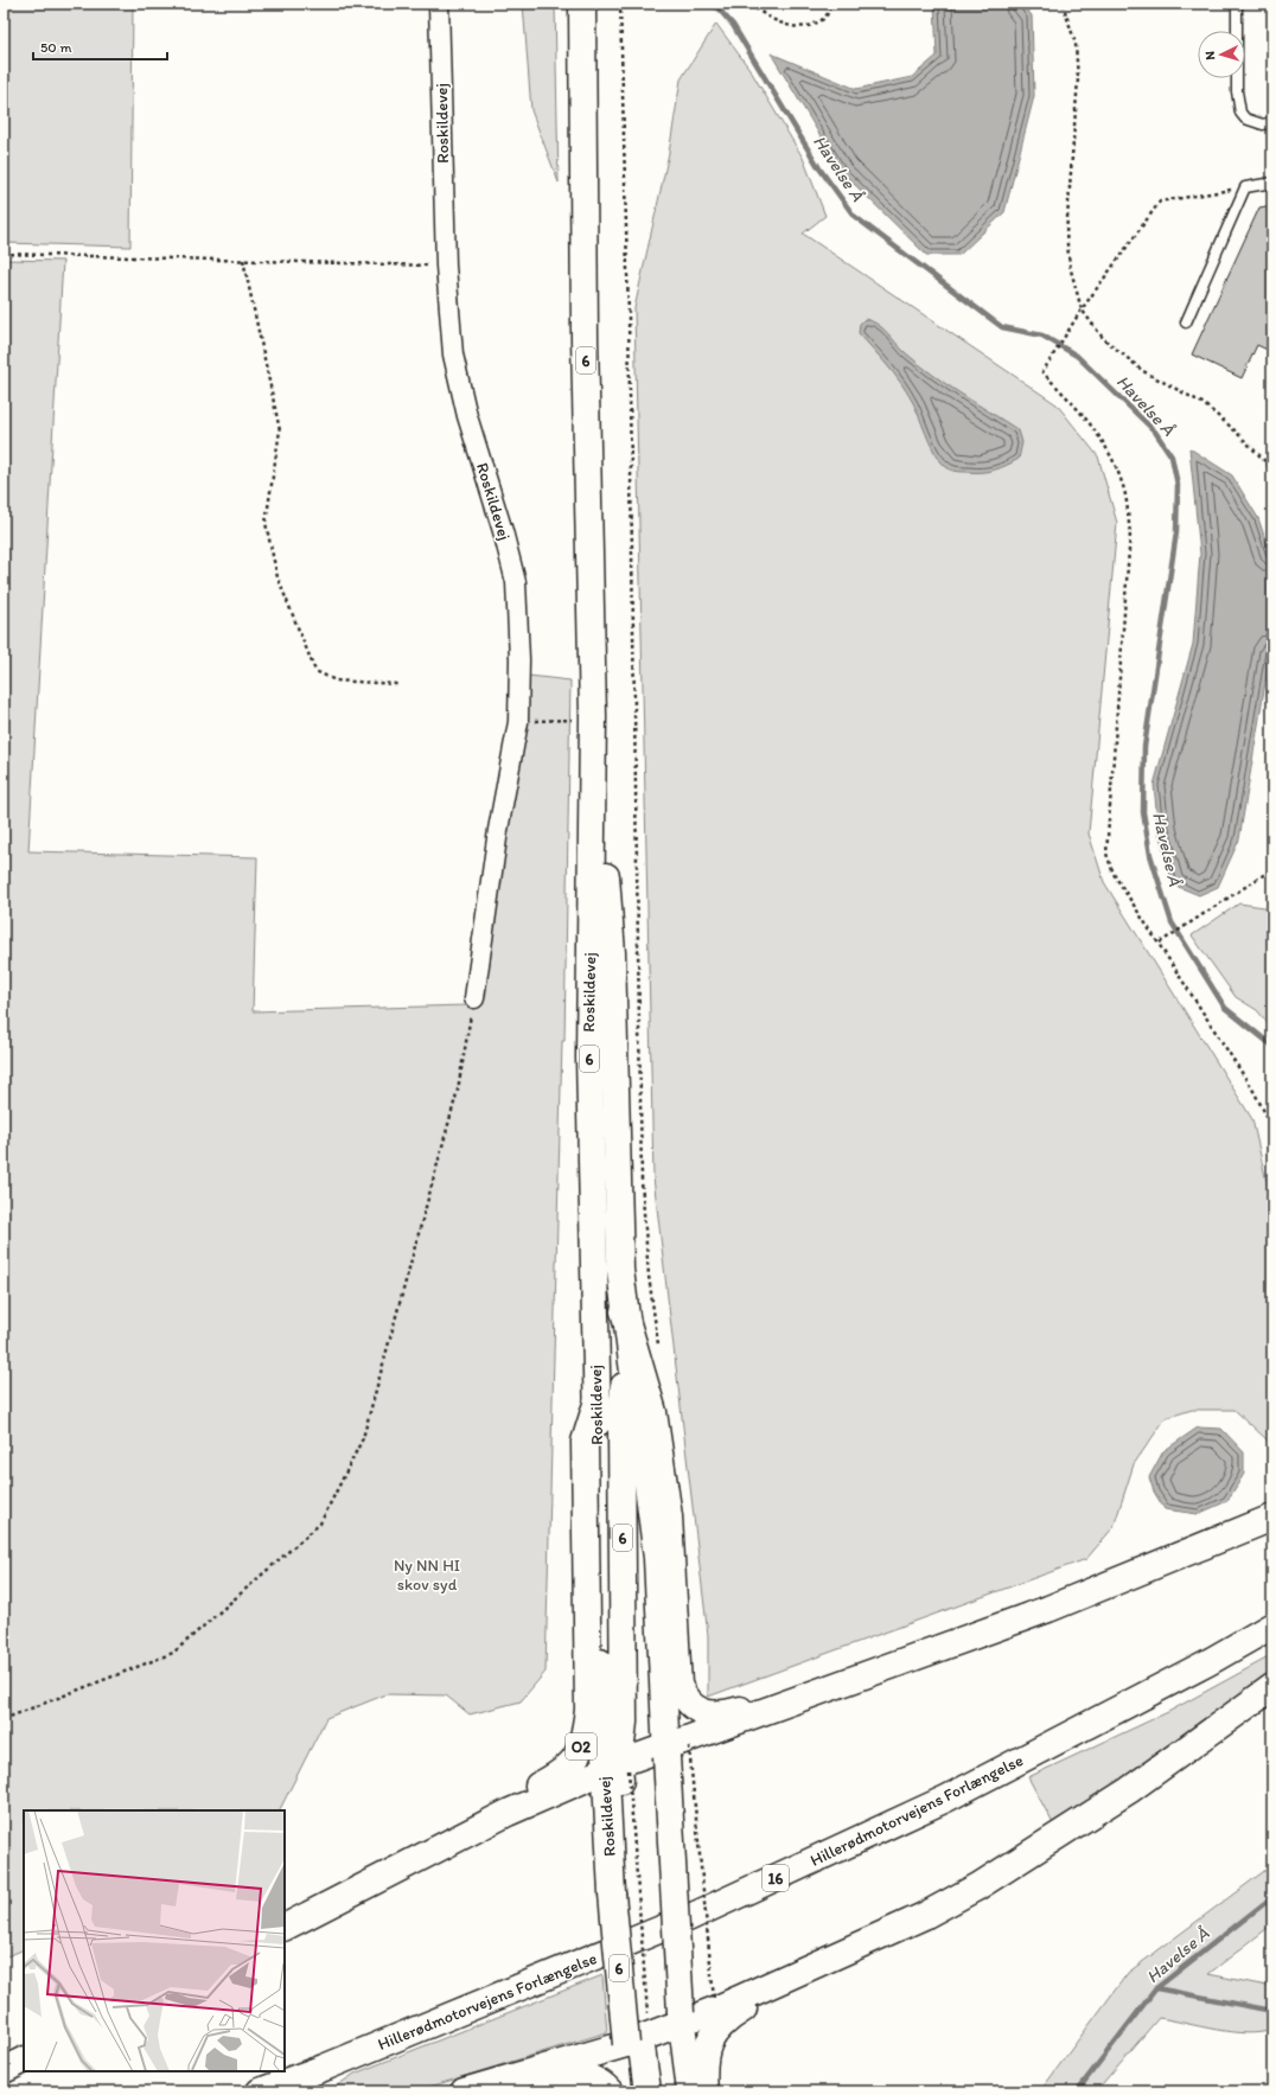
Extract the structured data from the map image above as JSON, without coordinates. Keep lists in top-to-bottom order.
{
  "streets": {
    "main road": [
      "Roskildevej",
      "6",
      "O2",
      "Hillerødmotorvejens Forlængelse",
      "16"
    ]
  },
  "crossings": [
    ["Roskildevej", "O2"]
  ],
  "water": ["Havelse Å"],
  "parks": ["Ny NN HI skov syd"],
  "scale_bar": "50 m",
  "north": "left"
}
